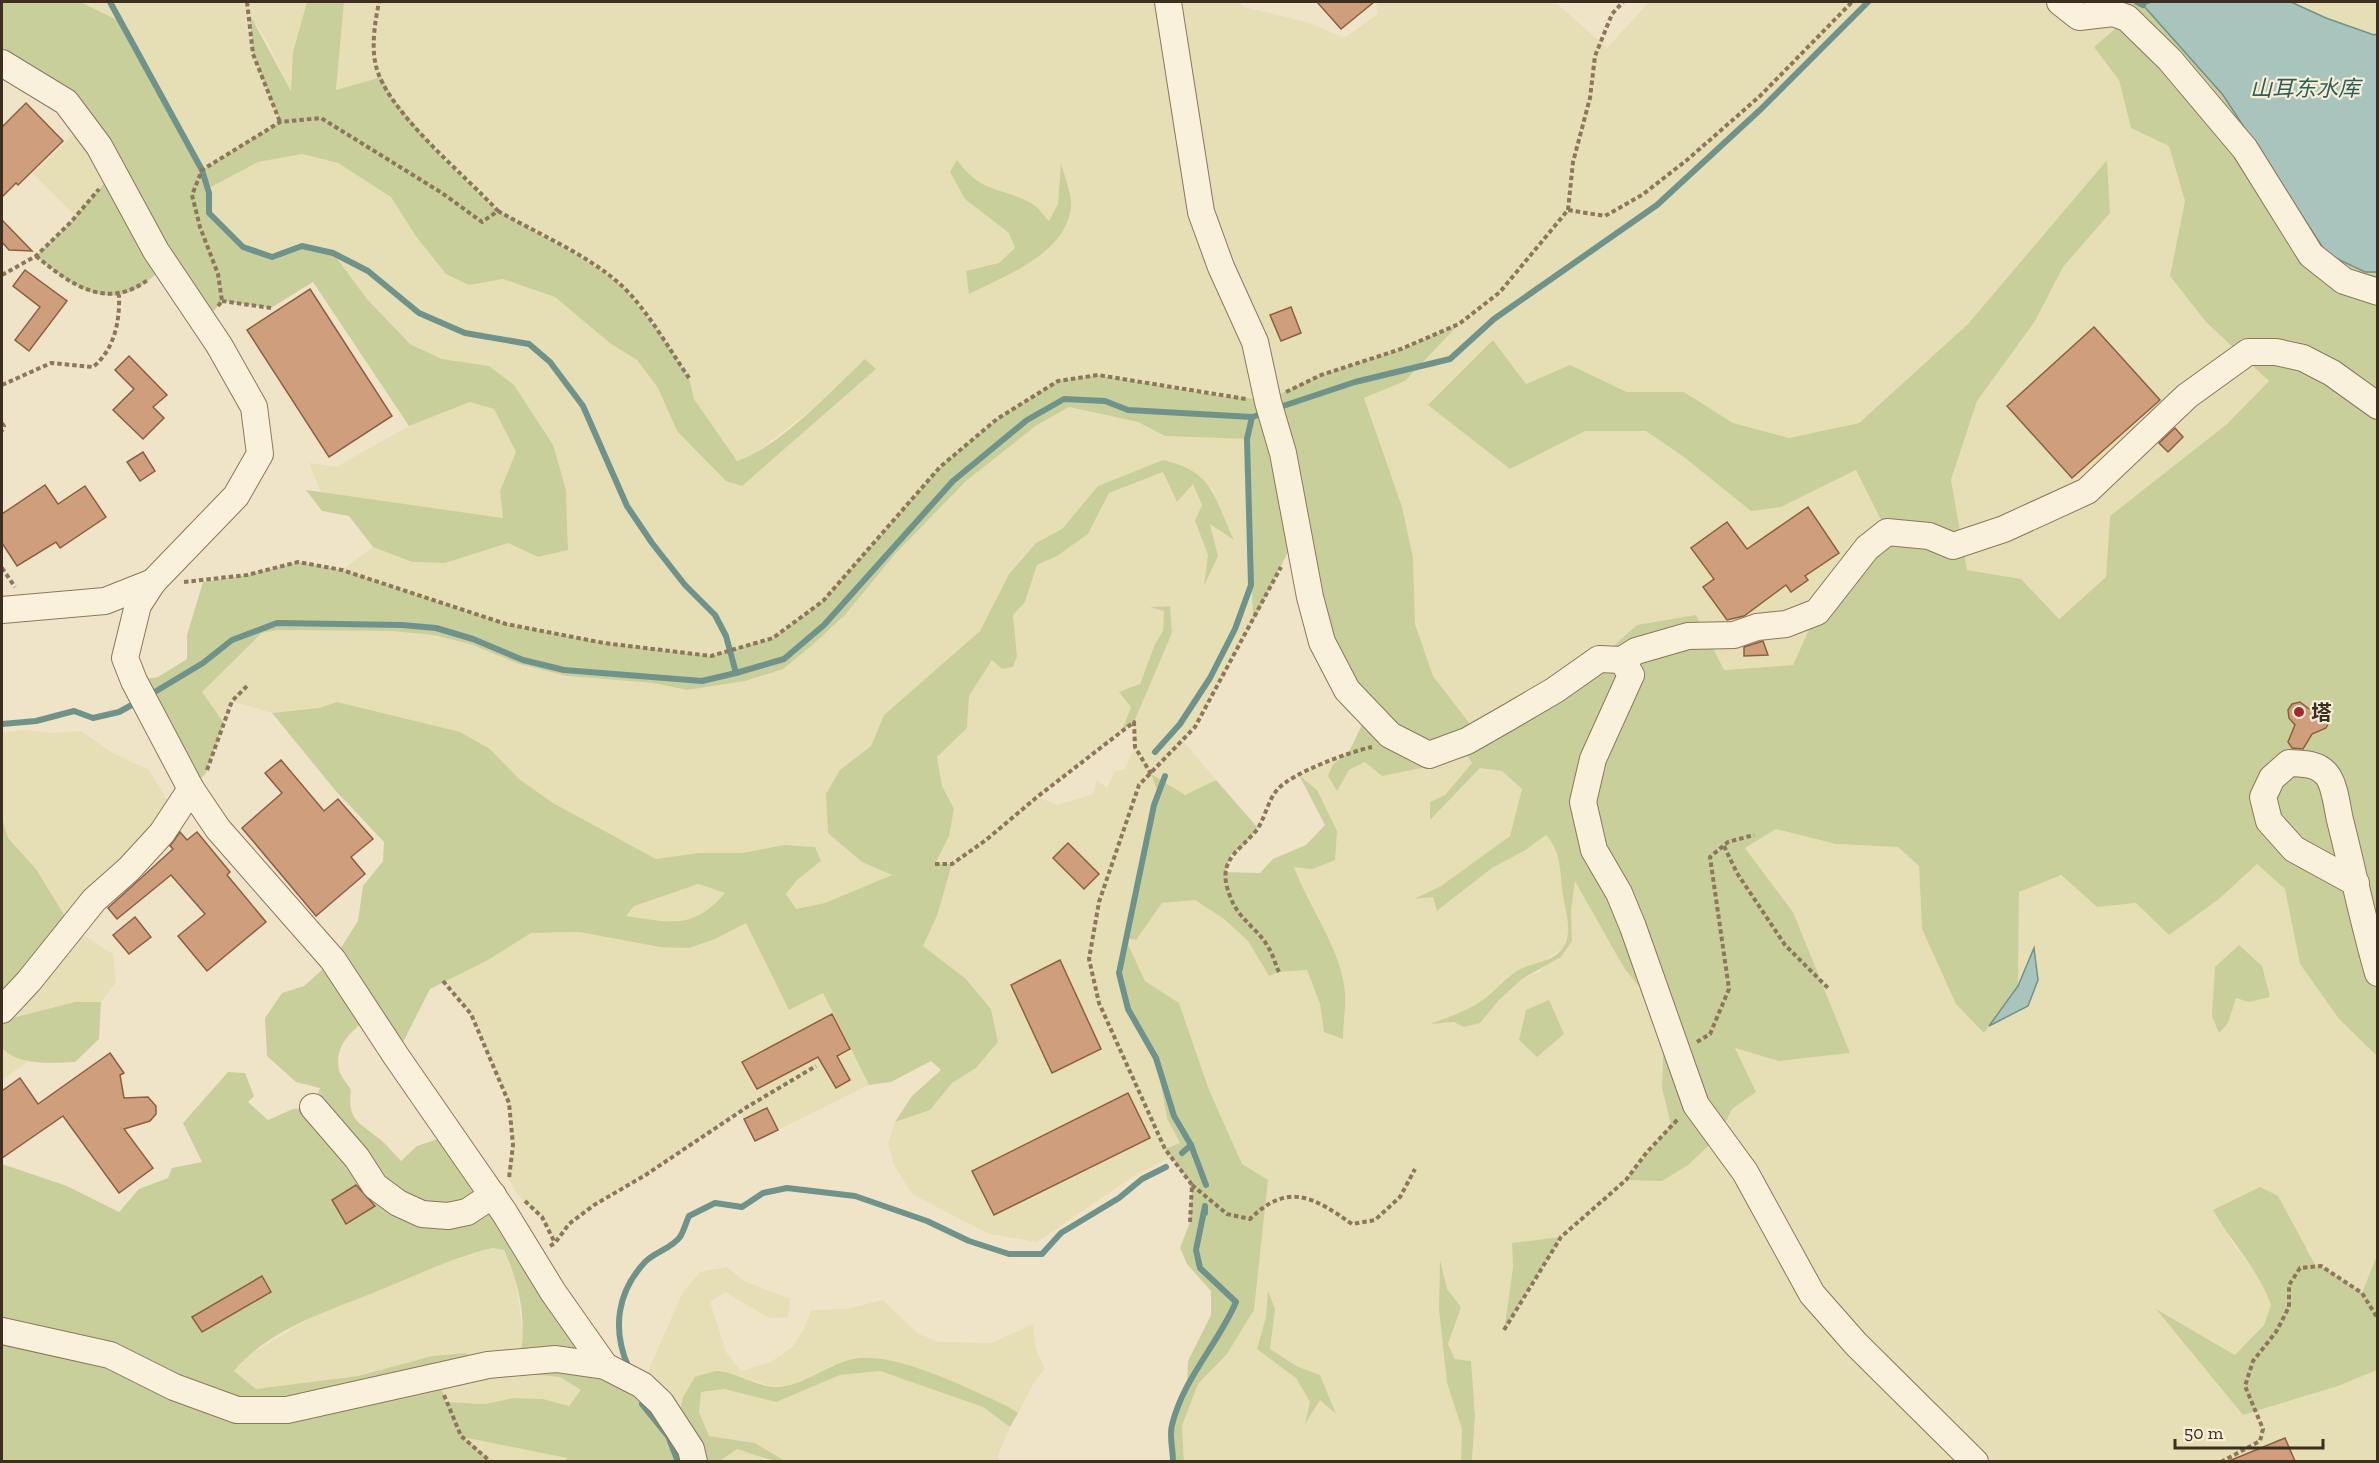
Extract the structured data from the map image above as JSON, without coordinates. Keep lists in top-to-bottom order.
{
  "water": ["山耳东水库"],
  "places": ["塔"],
  "scale_bar": "50 m"
}
